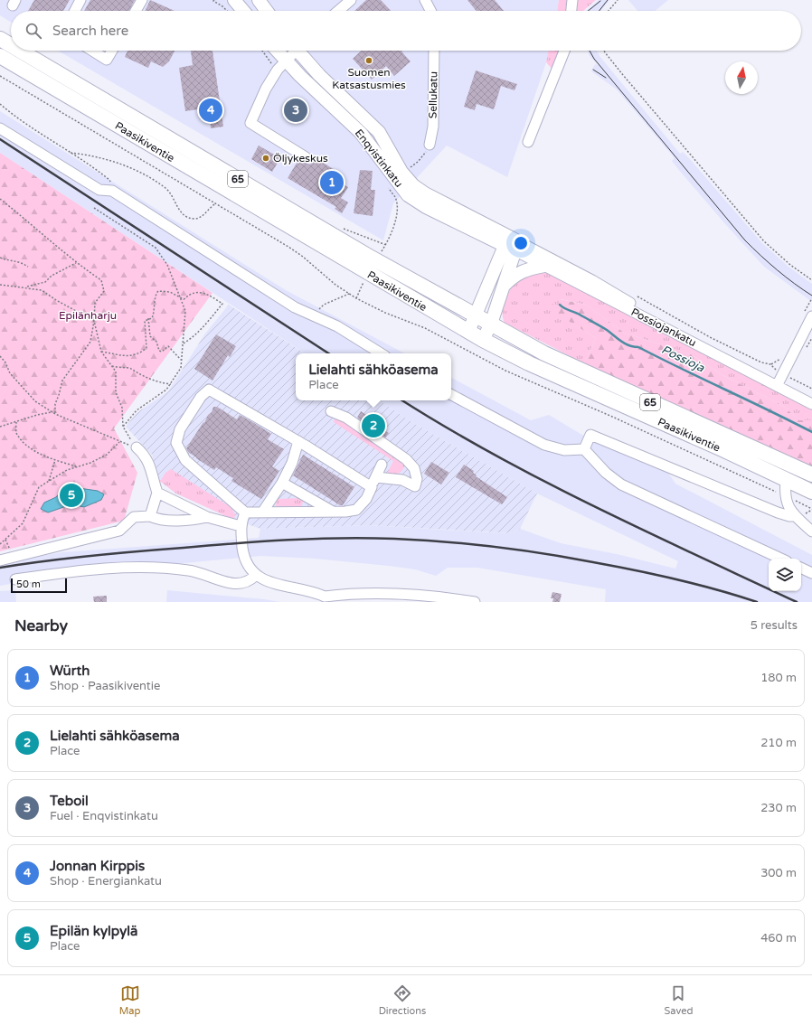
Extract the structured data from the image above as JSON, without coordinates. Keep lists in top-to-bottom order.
{
  "streets": {
    "highway": ["Paasikiventie", "65"],
    "main road": ["Enqvistinkatu"],
    "street": ["Sellukatu", "Possiojankatu"]
  },
  "crossings": [
    ["Enqvistinkatu", "Possiojankatu"]
  ],
  "water": ["Possioja"],
  "parks": ["Epilänharju"],
  "places": ["Suomen Katsastusmies", "Öljykeskus"],
  "scale_bar": "50 m",
  "north": "top",
  "page": {
    "search": "Search here",
    "pins": [
      "3",
      "4",
      "1",
      "2",
      "5"
    ],
    "popup": ["Lielahti sähköasema", "Place"],
    "scale": "50 m",
    "heading": ["Nearby", "5 results"],
    "list": [
      {
        "mark": "1",
        "name": "Würth",
        "note": "Shop · Paasikiventie",
        "value": "180 m"
      },
      {
        "mark": "2",
        "name": "Lielahti sähköasema",
        "note": "Place",
        "value": "210 m"
      },
      {
        "mark": "3",
        "name": "Teboil",
        "note": "Fuel · Enqvistinkatu",
        "value": "230 m"
      },
      {
        "mark": "4",
        "name": "Jonnan Kirppis",
        "note": "Shop · Energiankatu",
        "value": "300 m"
      },
      {
        "mark": "5",
        "name": "Epilän kylpylä",
        "note": "Place",
        "value": "460 m"
      }
    ],
    "nav": ["Map", "Directions", "Saved"]
  }
}
